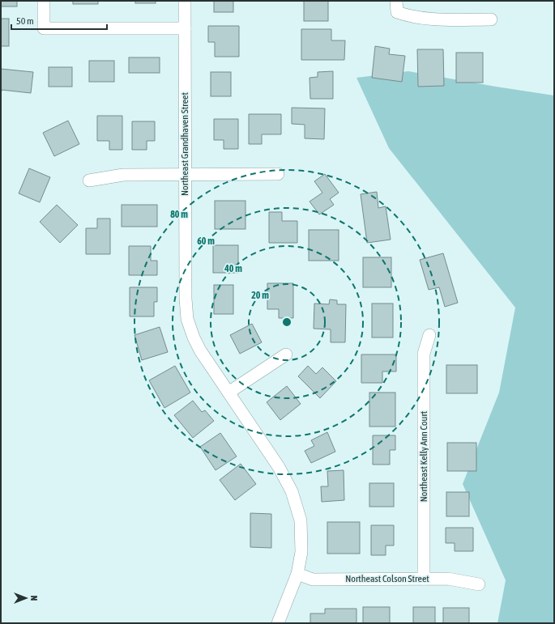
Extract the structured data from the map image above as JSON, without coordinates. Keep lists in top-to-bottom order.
{
  "streets": {
    "street": ["Northeast Grandhaven Street", "Northeast Kelly Ann Court", "Northeast Colson Street"]
  },
  "crossings": [
    ["Northeast Grandhaven Street", "Northeast Colson Street"],
    ["Northeast Kelly Ann Court", "Northeast Colson Street"]
  ],
  "scale_bar": "50 m",
  "north": "right",
  "rings": [
    "80 m",
    "60 m",
    "40 m",
    "20 m"
  ]
}
